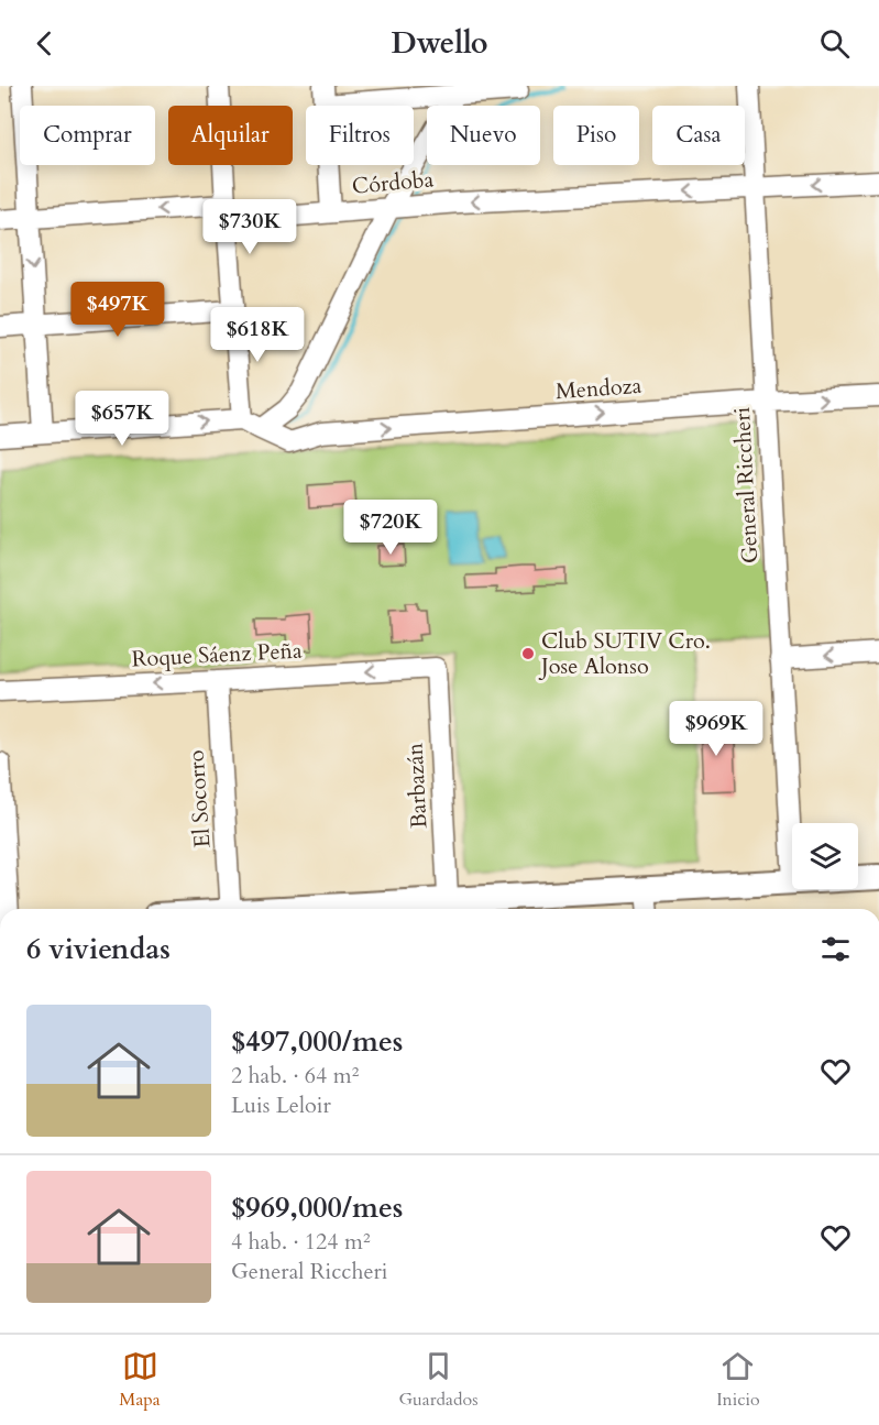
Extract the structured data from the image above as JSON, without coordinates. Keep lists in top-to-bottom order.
{
  "streets": {
    "street": [
      "Córdoba",
      "Mendoza",
      "General Riccheri",
      "Roque Sáenz Peña",
      "Barbazán",
      "El Socorro"
    ]
  },
  "crossings": [
    ["Córdoba", "General Riccheri"],
    ["Mendoza", "General Riccheri"],
    ["Roque Sáenz Peña", "Barbazán"],
    ["Roque Sáenz Peña", "El Socorro"]
  ],
  "one_way": ["Mendoza", "Roque Sáenz Peña"],
  "places": ["Club SUTIV Cro. Jose Alonso"],
  "page": {
    "header": "Dwello",
    "chip": [
      "Comprar",
      "Alquilar",
      "Filtros",
      "Nuevo",
      "Piso",
      "Casa"
    ],
    "price": [
      "$730K",
      "$497K",
      "$618K",
      "$657K",
      "$720K",
      "$969K"
    ],
    "heading": "6 viviendas",
    "list": [
      {
        "name": "$497,000/mes",
        "note": "2 hab. · 64 m² · Luis Leloir"
      },
      {
        "name": "$969,000/mes",
        "note": "4 hab. · 124 m² · General Riccheri"
      }
    ],
    "tabs": ["Mapa", "Guardados", "Inicio"]
  }
}
